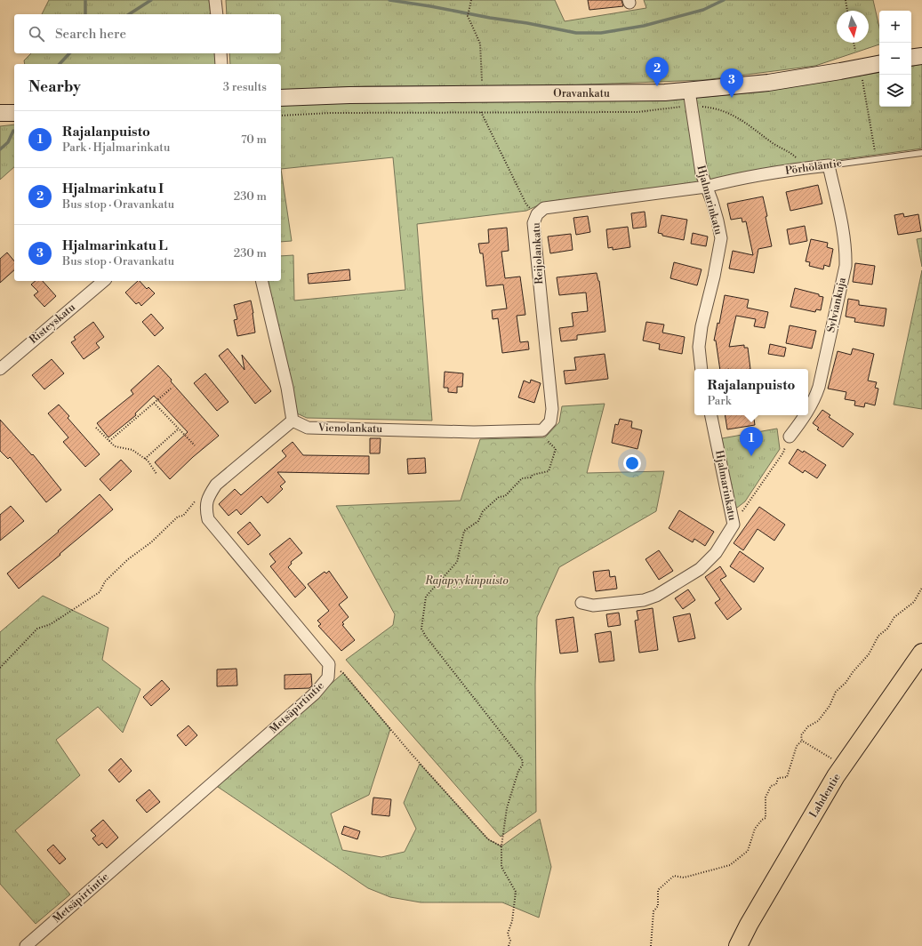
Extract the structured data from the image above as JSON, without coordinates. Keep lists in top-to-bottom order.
{
  "streets": {
    "main road": ["Lahdentie"],
    "street": [
      "Oravankatu",
      "Pörhöläntie",
      "Hjalmarinkatu",
      "Reijolankatu",
      "Sylviankuja",
      "Risteyskatu",
      "Vienolankatu",
      "Metsäpirtintie"
    ]
  },
  "crossings": [
    ["Oravankatu", "Hjalmarinkatu"],
    ["Pörhöläntie", "Hjalmarinkatu"],
    ["Pörhöläntie", "Reijolankatu"],
    ["Pörhöläntie", "Sylviankuja"],
    ["Hjalmarinkatu", "Reijolankatu"],
    ["Reijolankatu", "Vienolankatu"]
  ],
  "parks": ["Rajapyykinpuisto"],
  "north": "bottom",
  "page": {
    "map_buttons": ["+", "−"],
    "search": "Search here",
    "pins": ["2", "3", "1"],
    "heading": ["Nearby", "3 results"],
    "list": [
      {
        "mark": "1",
        "name": "Rajalanpuisto",
        "note": "Park · Hjalmarinkatu",
        "value": "70 m"
      },
      {
        "mark": "2",
        "name": "Hjalmarinkatu I",
        "note": "Bus stop · Oravankatu",
        "value": "230 m"
      },
      {
        "mark": "3",
        "name": "Hjalmarinkatu L",
        "note": "Bus stop · Oravankatu",
        "value": "230 m"
      }
    ],
    "popup": ["Rajalanpuisto", "Park"]
  }
}
